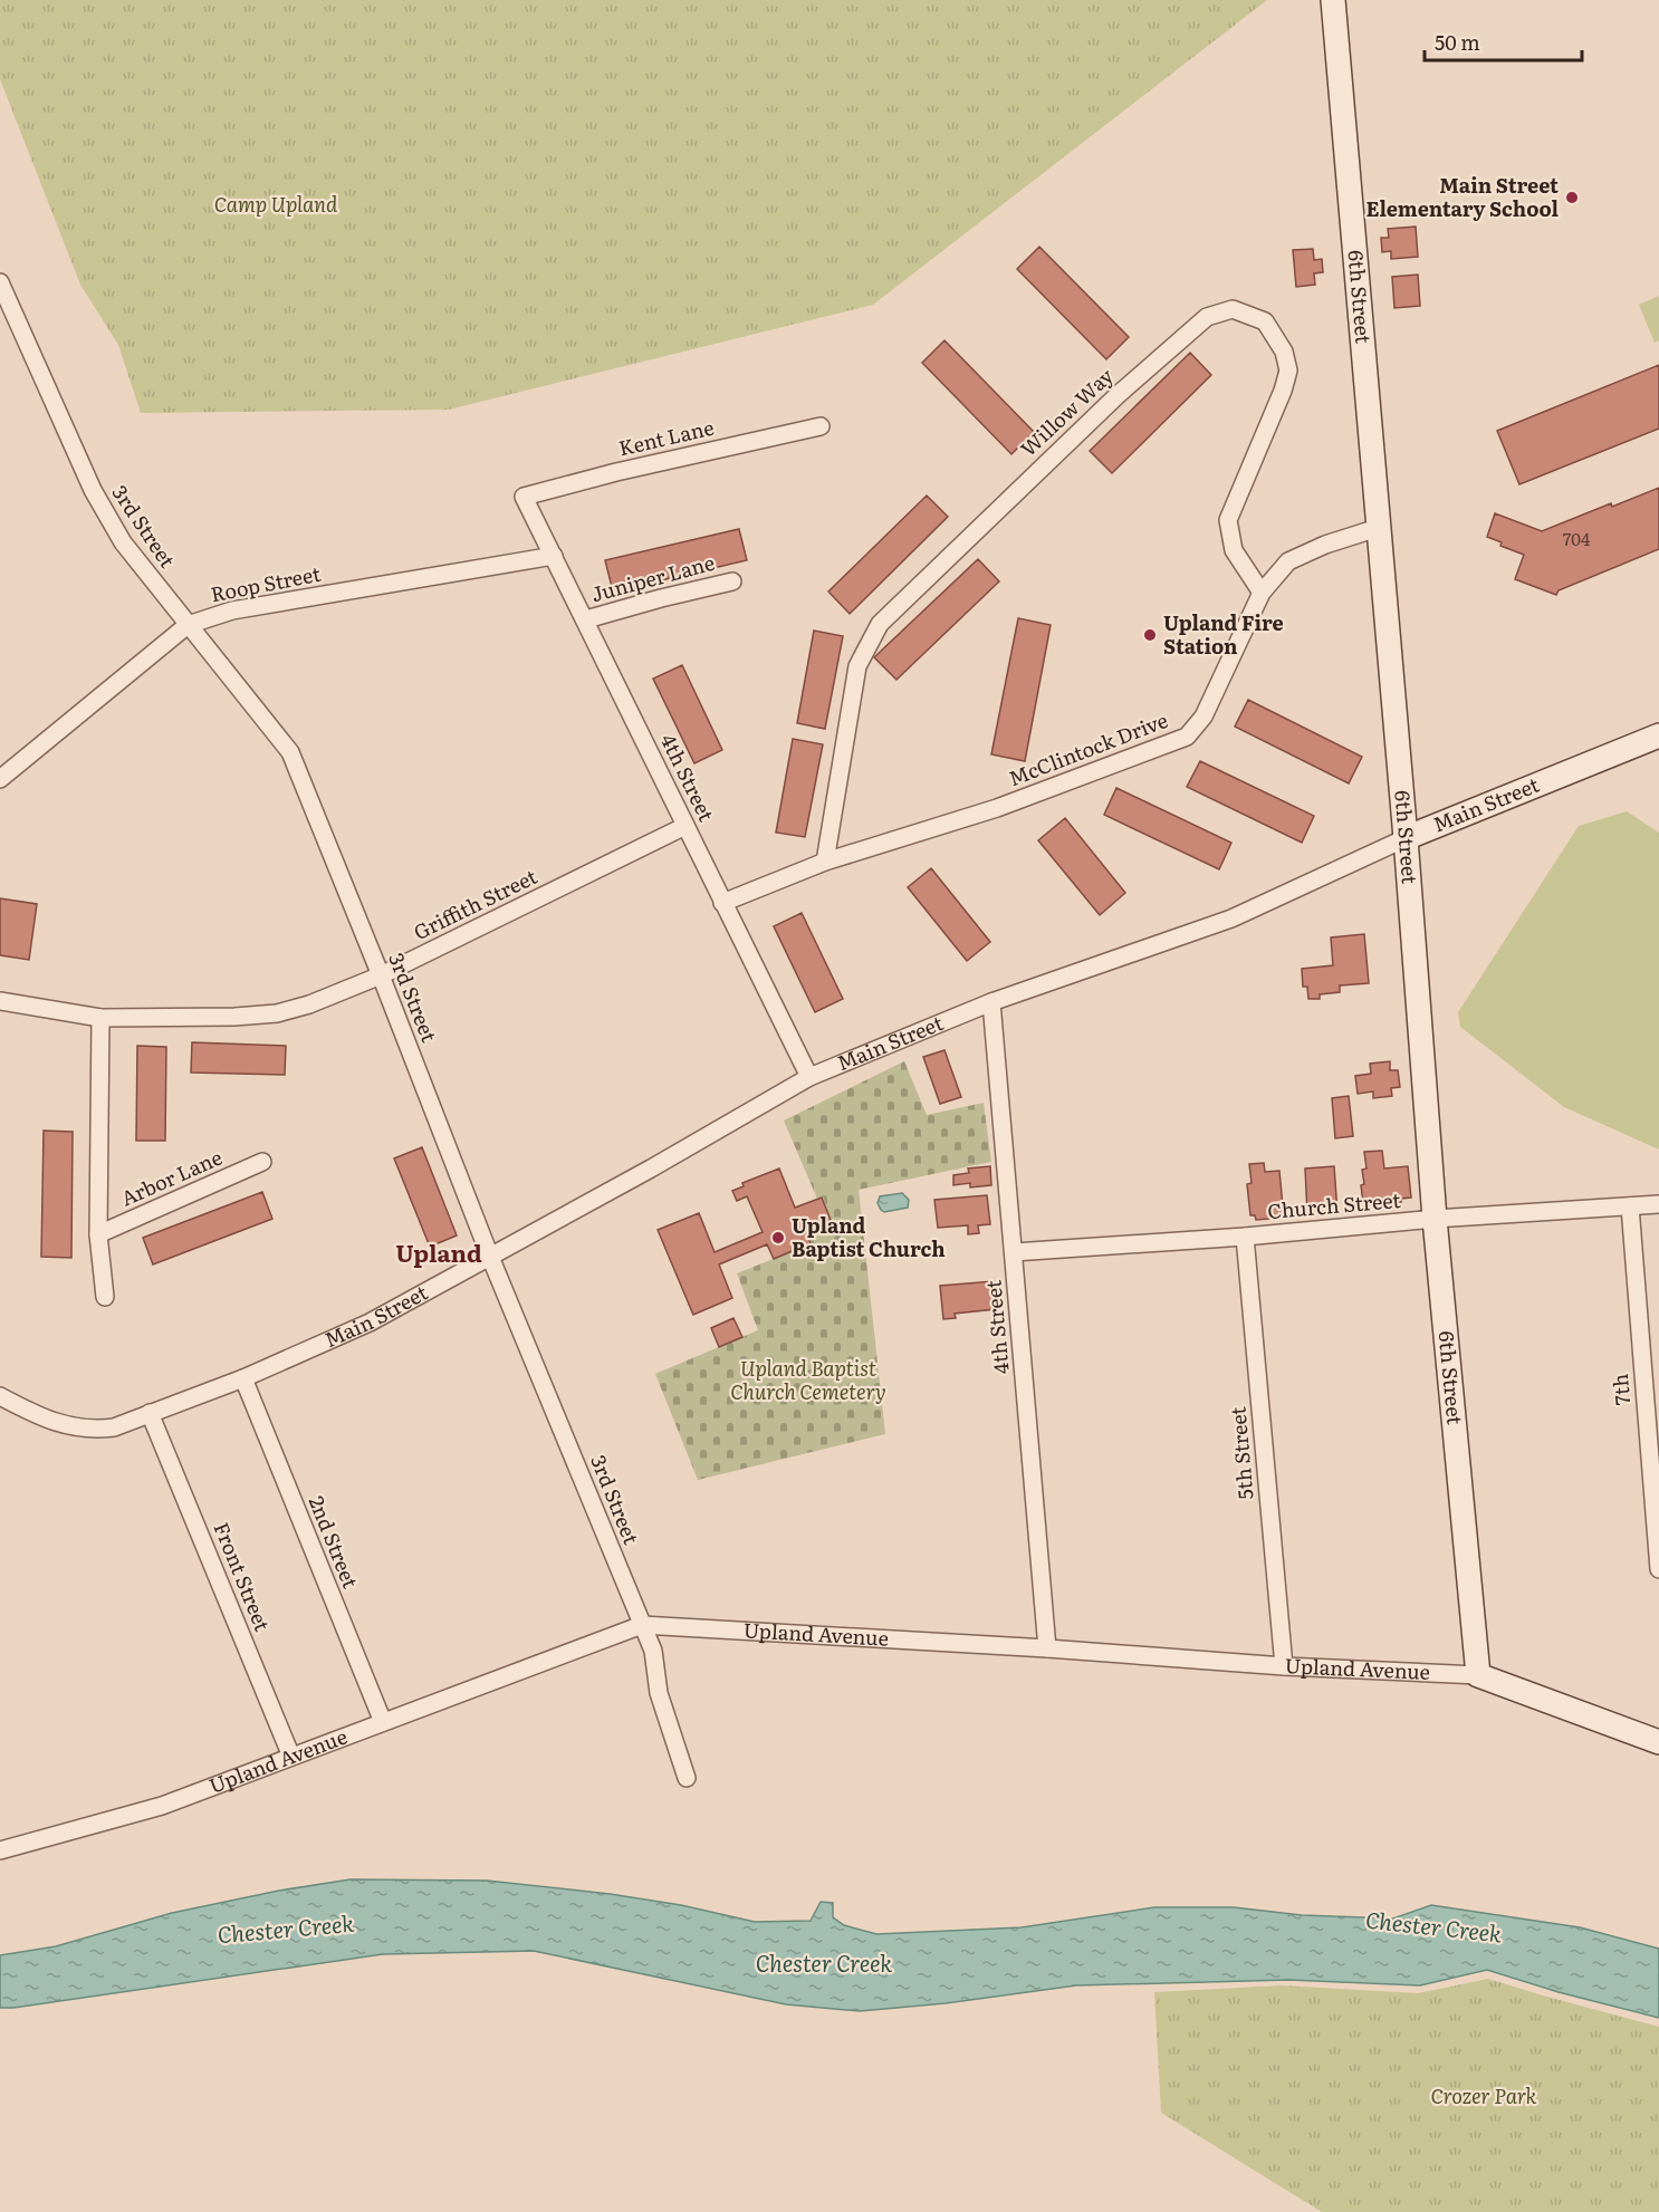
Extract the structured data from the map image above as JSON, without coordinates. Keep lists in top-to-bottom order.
{
  "streets": {
    "street": [
      "6th Street",
      "Willow Way",
      "Kent Lane",
      "3rd Street",
      "Juniper Lane",
      "Roop Street",
      "McClintock Drive",
      "4th Street",
      "Main Street",
      "Griffith Street",
      "Arbor Lane",
      "Church Street",
      "7th",
      "5th Street",
      "2nd Street",
      "Front Street",
      "Upland Avenue"
    ]
  },
  "crossings": [
    ["6th Street", "McClintock Drive"],
    ["6th Street", "Main Street"],
    ["6th Street", "Church Street"],
    ["6th Street", "Upland Avenue"],
    ["Willow Way", "McClintock Drive"],
    ["Kent Lane", "4th Street"],
    ["3rd Street", "Roop Street"],
    ["3rd Street", "Main Street"],
    ["3rd Street", "Griffith Street"],
    ["3rd Street", "Upland Avenue"],
    ["Juniper Lane", "4th Street"],
    ["Roop Street", "4th Street"],
    ["McClintock Drive", "4th Street"],
    ["4th Street", "Main Street"],
    ["4th Street", "Griffith Street"],
    ["4th Street", "Church Street"],
    ["4th Street", "Upland Avenue"],
    ["Main Street", "2nd Street"],
    ["Main Street", "Front Street"],
    ["Church Street", "7th"],
    ["Church Street", "5th Street"],
    ["5th Street", "Upland Avenue"],
    ["2nd Street", "Upland Avenue"],
    ["Front Street", "Upland Avenue"]
  ],
  "districts": ["Upland"],
  "water": ["Chester Creek"],
  "parks": ["Camp Upland", "Upland Baptist Church Cemetery", "Crozer Park"],
  "places": ["Main Street Elementary School", "Upland Fire Station", "Upland Baptist Church"],
  "house_numbers": ["704"],
  "scale_bar": "50 m"
}
